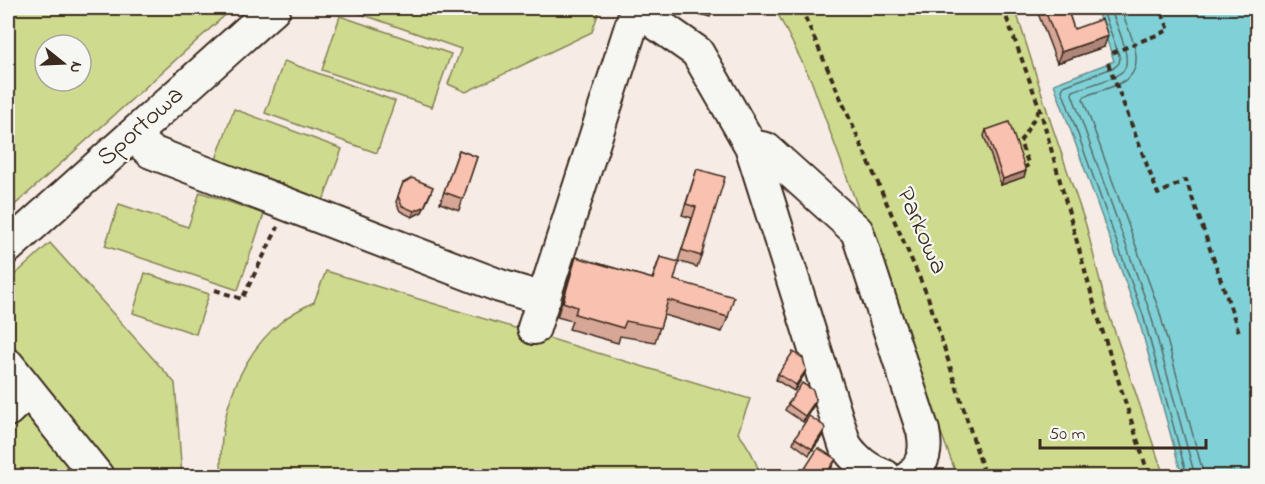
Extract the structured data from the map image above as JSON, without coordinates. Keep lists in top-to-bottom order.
{
  "streets": {
    "street": ["Sportowa"],
    "path": ["Parkowa"]
  },
  "scale_bar": "50 m",
  "north": "right"
}
